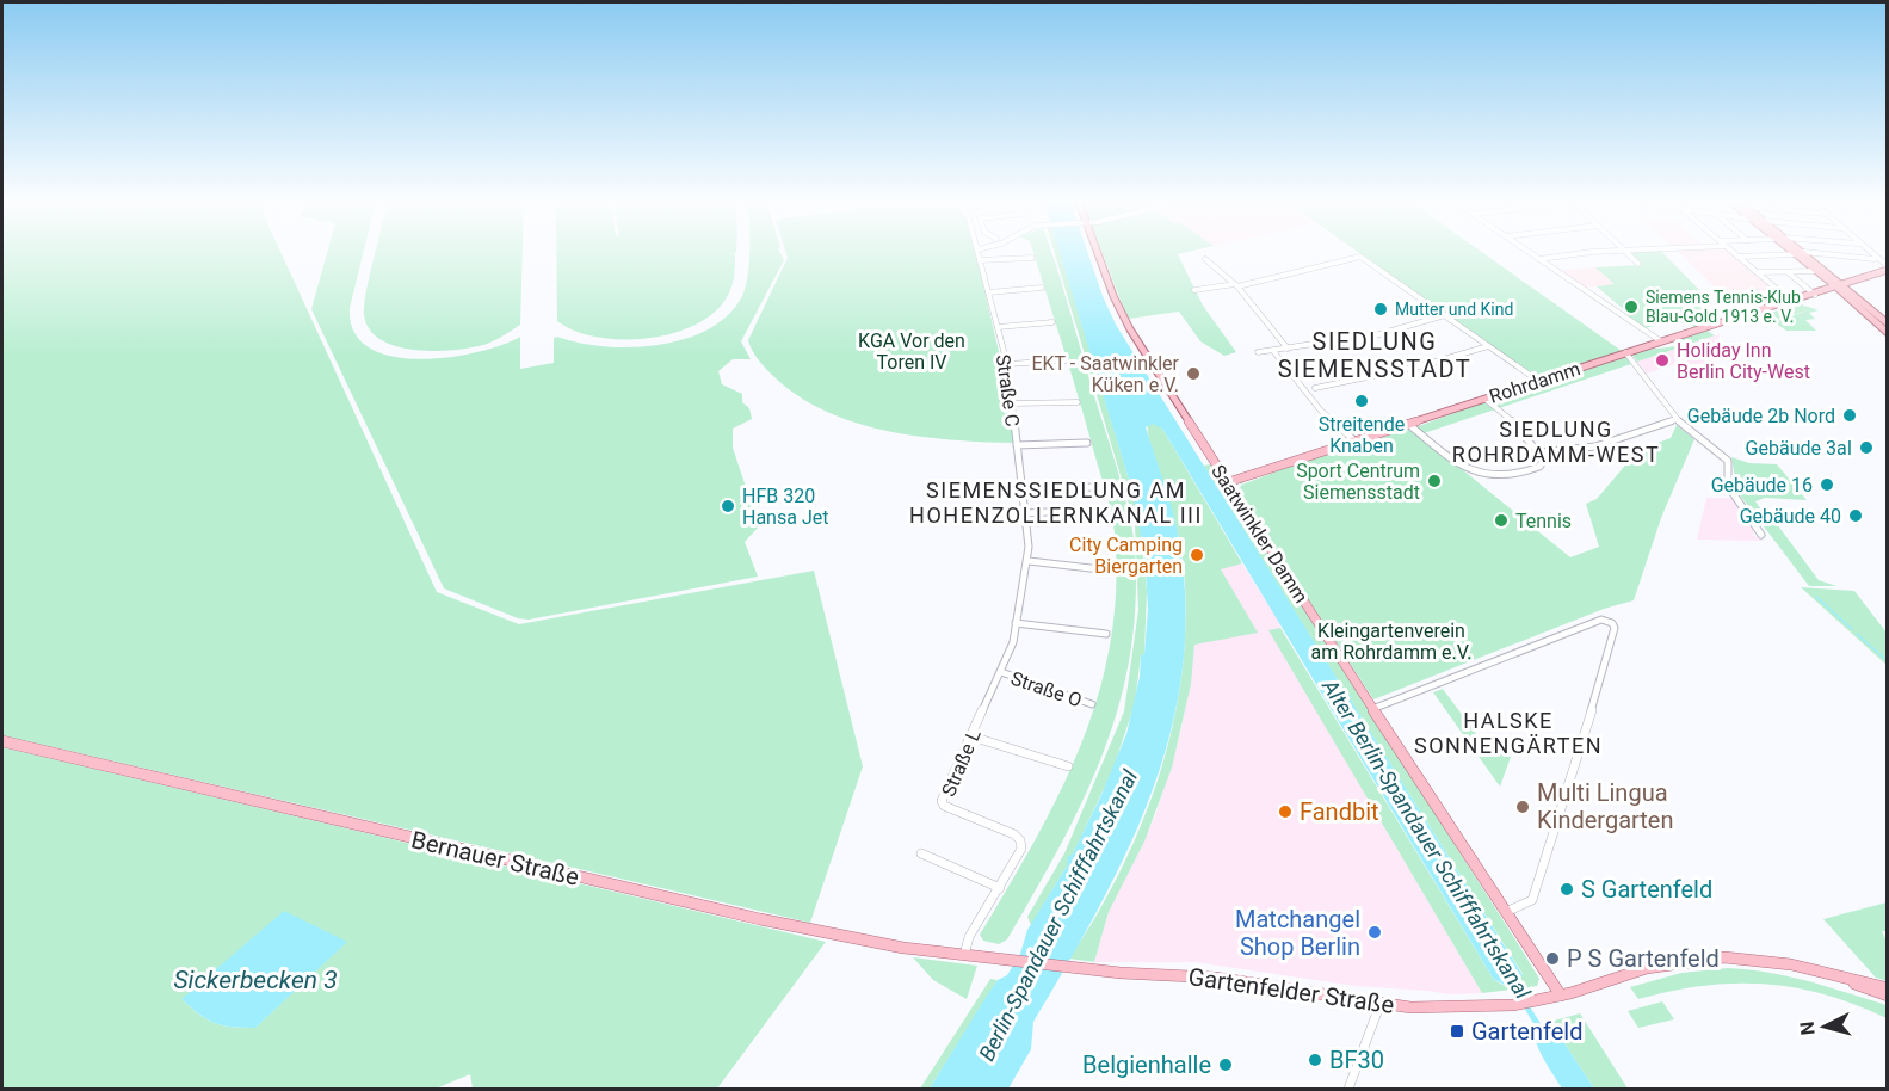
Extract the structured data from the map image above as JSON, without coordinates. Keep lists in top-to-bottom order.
{
  "streets": {
    "main road": [
      "Rohrdamm",
      "Saatwinkler Damm",
      "Bernauer Straße",
      "Gartenfelder Straße"
    ],
    "street": ["Straße C", "Straße O", "Straße L"]
  },
  "crossings": [
    ["Rohrdamm", "Saatwinkler Damm"],
    ["Straße C", "Straße L"],
    ["Saatwinkler Damm", "Gartenfelder Straße"],
    ["Straße O", "Straße L"],
    ["Straße L", "Bernauer Straße"],
    ["Bernauer Straße", "Gartenfelder Straße"]
  ],
  "districts": [
    "SIEDLUNG SIEMENSSTADT",
    "SIEDLUNG ROHRDAMM-WEST",
    "SIEMENSSIEDLUNG AM HOHENZOLLERNKANAL III",
    "HALSKE SONNENGÄRTEN"
  ],
  "water": ["Alter Berlin-Spandauer Schifffahrtskanal", "Berlin-Spandauer Schifffahrtskanal", "Sickerbecken 3"],
  "parks": ["KGA Vor den Toren IV", "Kleingartenverein am Rohrdamm e.V."],
  "places": {
    "other": [
      "Siemens Tennis-Klub Blau-Gold 1913 e. V.",
      "Mutter und Kind",
      "Holiday Inn Berlin City-West",
      "EKT - Saatwinkler Küken e.V.",
      "Streitende Knaben",
      "Gebäude 2b Nord",
      "Gebäude 3aI",
      "Sport Centrum Siemensstadt",
      "Gebäude 16",
      "HFB 320 Hansa Jet",
      "Gebäude 40",
      "Tennis",
      "City Camping Biergarten",
      "Multi Lingua Kindergarten",
      "Fandbit",
      "S Gartenfeld",
      "Matchangel Shop Berlin",
      "P S Gartenfeld",
      "BF30",
      "Belgienhalle"
    ],
    "transit": ["Gartenfeld"]
  },
  "north": "left"
}
